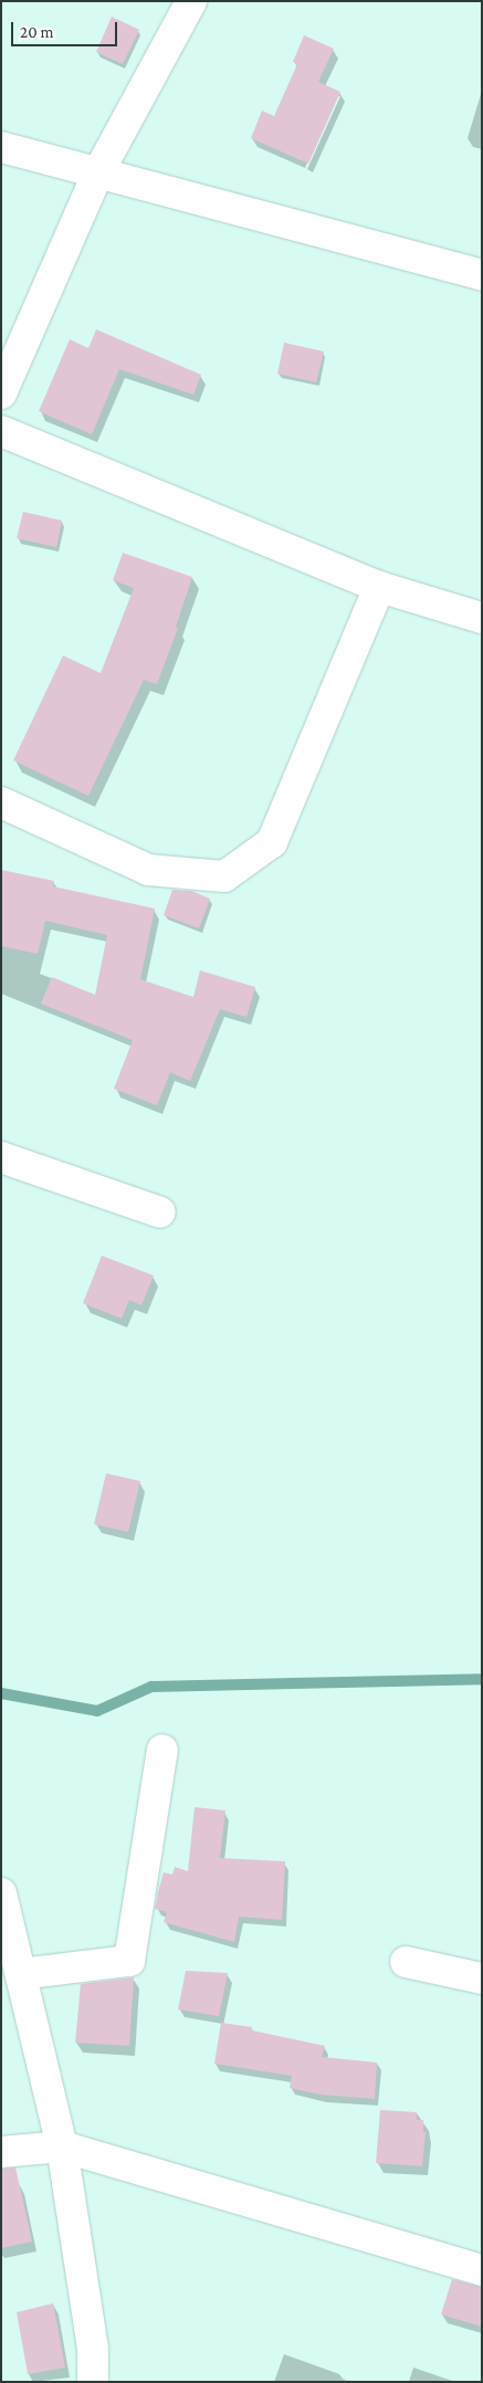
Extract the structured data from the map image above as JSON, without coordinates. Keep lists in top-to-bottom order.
{
  "scale_bar": "20 m"
}
